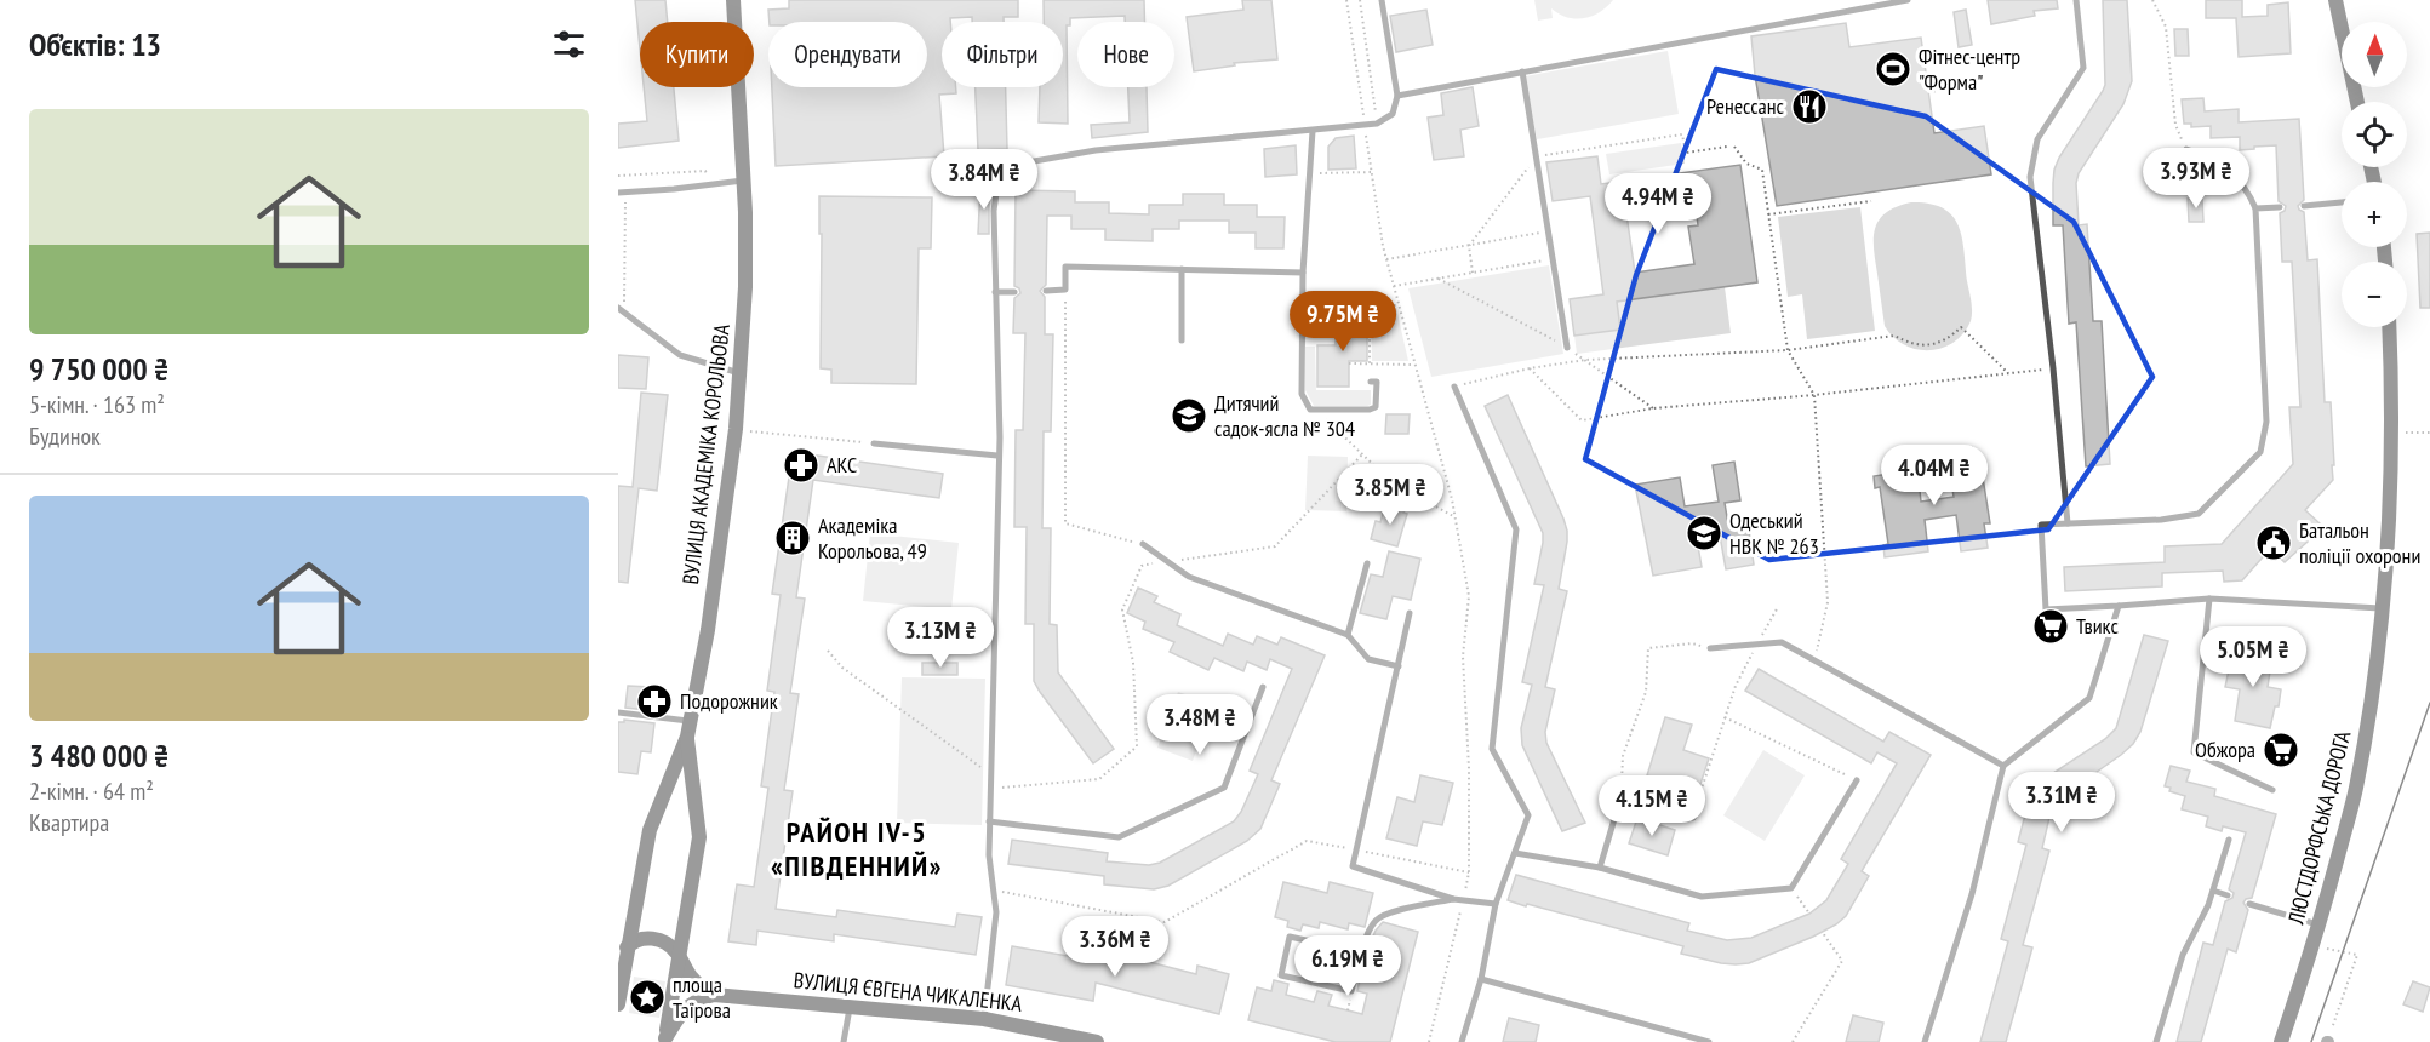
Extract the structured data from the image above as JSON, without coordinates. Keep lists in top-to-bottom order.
{
  "streets": {
    "main road": ["ВУЛИЦЯ АКАДЕМІКА КОРОЛЬОВА", "ЛЮСТДОРФСЬКА ДОРОГА", "ВУЛИЦЯ ЄВГЕНА ЧИКАЛЕНКА"]
  },
  "districts": ["РАЙОН IV-5 «ПІВДЕННИЙ»"],
  "places": {
    "sports": ["Фітнес-центр \"Форма\""],
    "restaurant": ["Ренессанс"],
    "school or university": ["Дитячий садок-ясла № 304", "Одеський НВК № 263"],
    "pharmacy": ["АКС", "Подорожник"],
    "building": ["Академіка Корольова, 49"],
    "public building": ["Батальон поліції охорони"],
    "supermarket": ["Твикс", "Обжора"],
    "place": ["площа Таїрова"]
  },
  "north": "top",
  "page": {
    "heading": "Об’єктів: 13",
    "map_buttons": ["+", "−"],
    "chip": [
      "Купити",
      "Орендувати",
      "Фільтри",
      "Нове"
    ],
    "list": [
      {
        "name": "9 750 000 ₴",
        "note": "5-кімн. · 163 m² · Будинок"
      },
      {
        "name": "3 480 000 ₴",
        "note": "2-кімн. · 64 m² · Квартира"
      }
    ],
    "price": [
      "3.93M ₴",
      "3.84M ₴",
      "4.94M ₴",
      "9.75M ₴",
      "4.04M ₴",
      "3.85M ₴",
      "3.13M ₴",
      "5.05M ₴",
      "3.48M ₴",
      "3.31M ₴",
      "4.15M ₴",
      "3.36M ₴",
      "6.19M ₴"
    ]
  }
}
